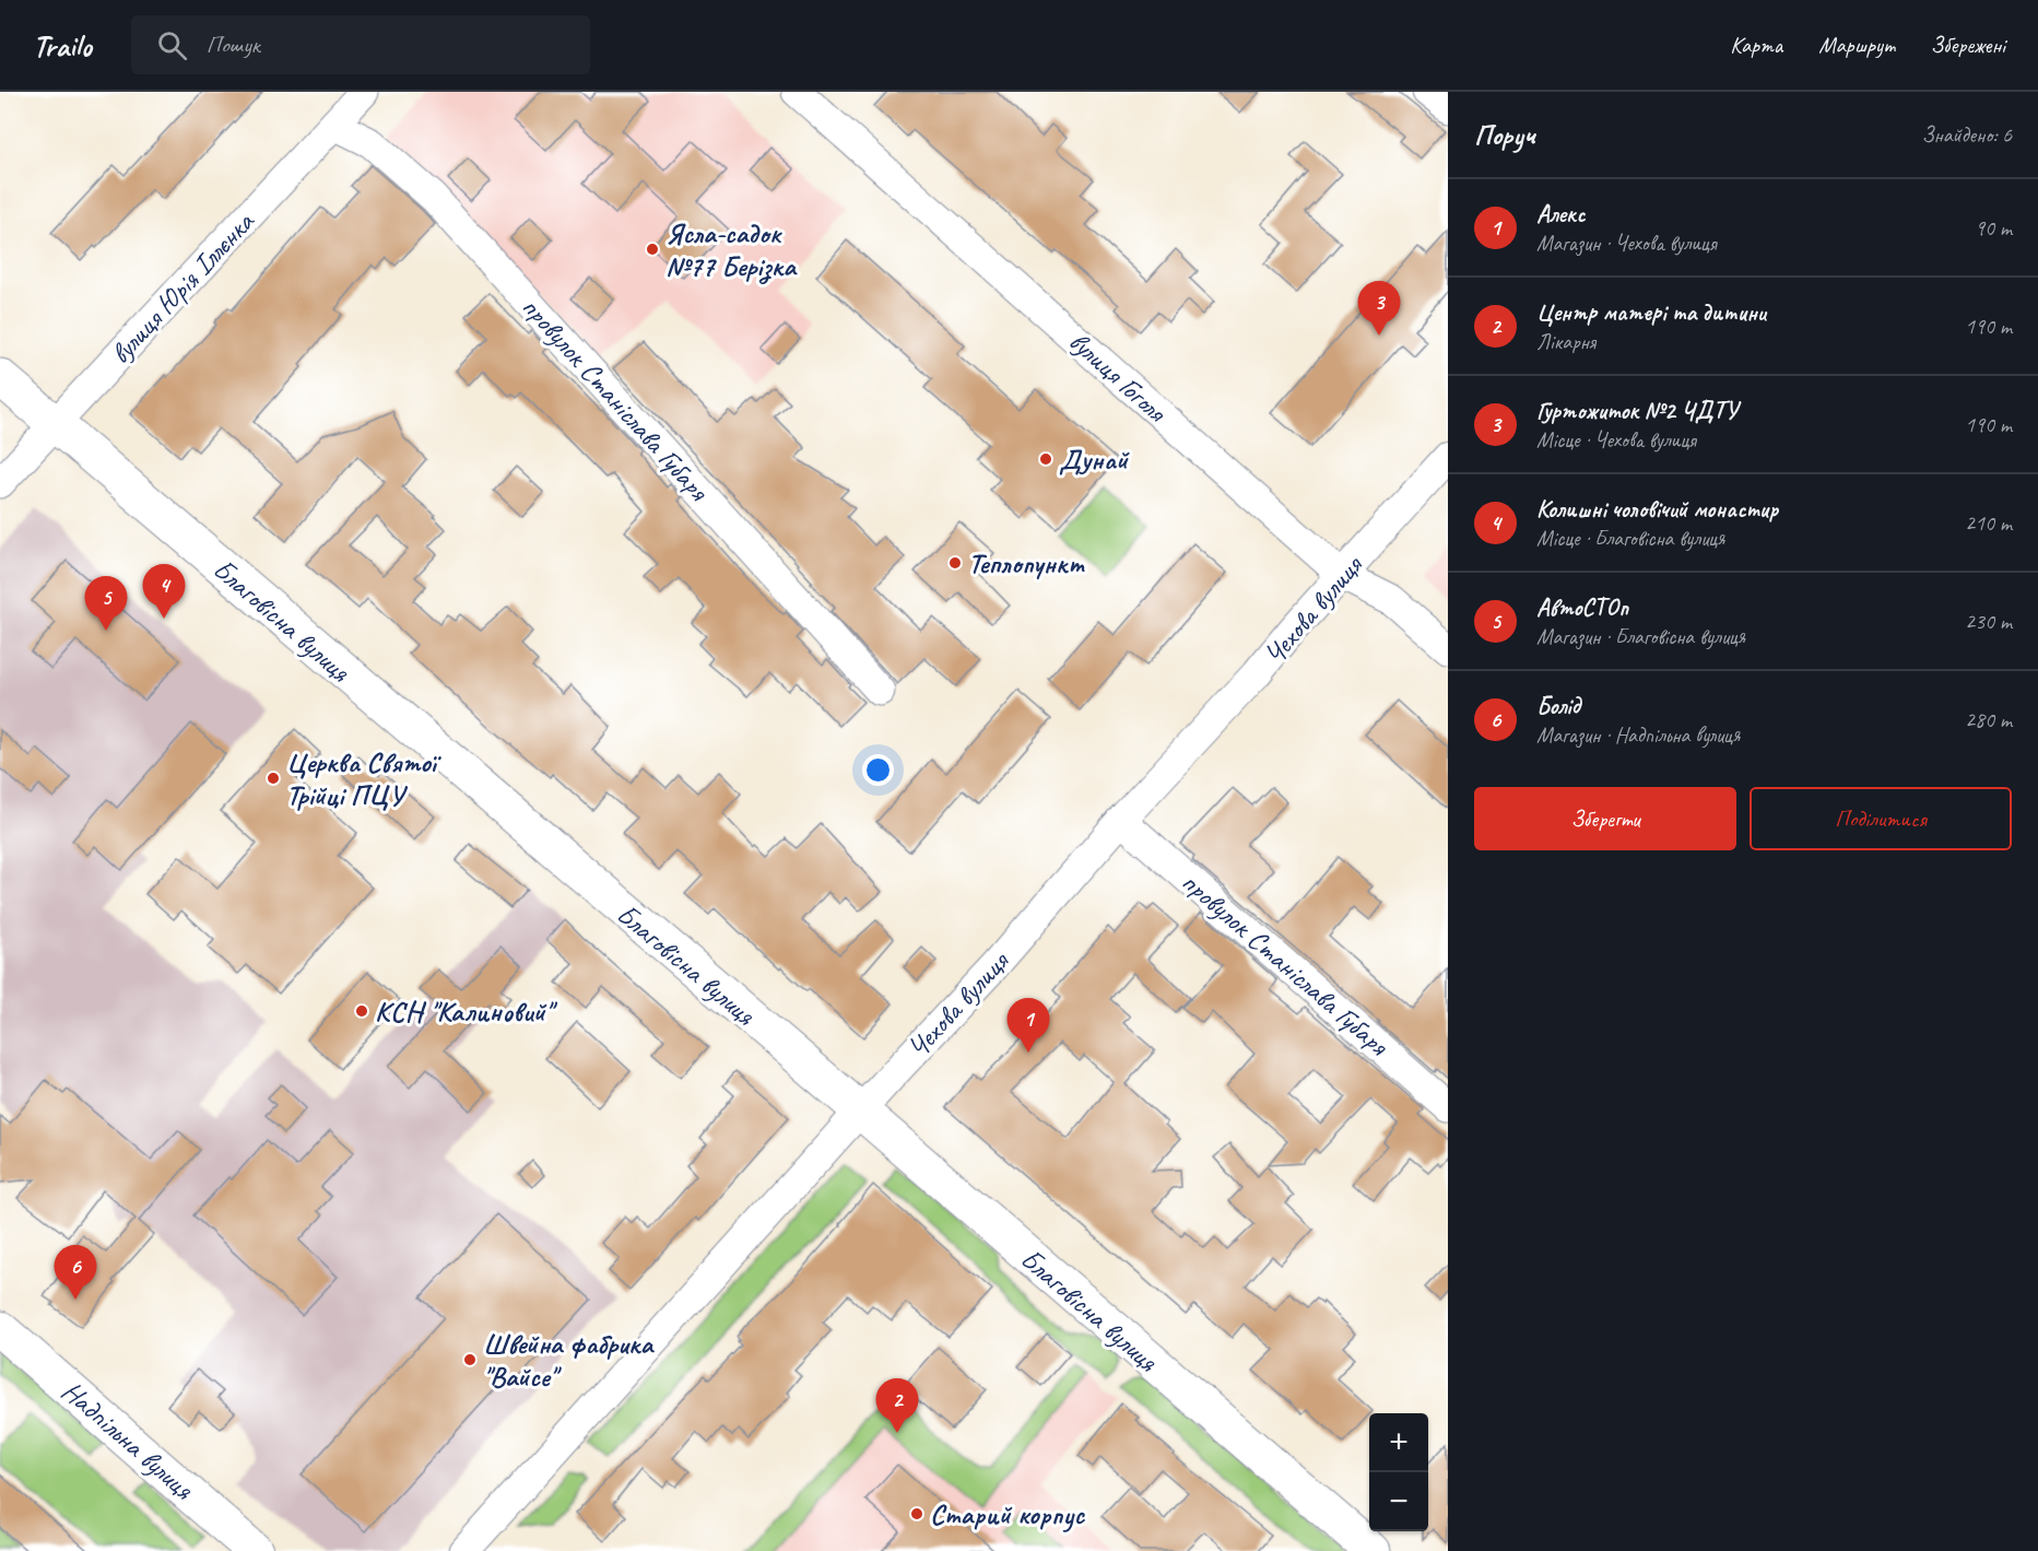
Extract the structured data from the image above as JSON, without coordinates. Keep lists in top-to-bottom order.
{
  "streets": {
    "main road": ["Благовісна вулиця", "Надпільна вулиця"],
    "street": [
      "вулиця Юрія Іллєнка",
      "вулиця Гоголя",
      "провулок Станіслава Губаря",
      "Чехова вулиця"
    ]
  },
  "crossings": [
    ["вулиця Юрія Іллєнка", "провулок Станіслава Губаря"],
    ["вулиця Юрія Іллєнка", "Благовісна вулиця"],
    ["вулиця Гоголя", "Чехова вулиця"],
    ["провулок Станіслава Губаря", "Чехова вулиця"],
    ["Чехова вулиця", "Благовісна вулиця"]
  ],
  "places": [
    "Ясла-садок №77 Берізка",
    "Дунай",
    "Теплопункт",
    "Церква Святої Трійці ПЦУ",
    "КСН \"Калиновий\"",
    "Швейна фабрика \"Вайсе\"",
    "Старий корпус"
  ],
  "page": {
    "header": "Trailo",
    "search": "Пошук",
    "nav": ["Карта", "Маршрут", "Збережені"],
    "heading": ["Поруч", "Знайдено: 6"],
    "list": [
      {
        "mark": "1",
        "name": "Алекс",
        "note": "Магазин · Чехова вулиця",
        "value": "90 m"
      },
      {
        "mark": "2",
        "name": "Центр матері та дитини",
        "note": "Лікарня",
        "value": "190 m"
      },
      {
        "mark": "3",
        "name": "Гуртожиток №2 ЧДТУ",
        "note": "Місце · Чехова вулиця",
        "value": "190 m"
      },
      {
        "mark": "4",
        "name": "Колишні чоловічий монастир",
        "note": "Місце · Благовісна вулиця",
        "value": "210 m"
      },
      {
        "mark": "5",
        "name": "АвтоСТОп",
        "note": "Магазин · Благовісна вулиця",
        "value": "230 m"
      },
      {
        "mark": "6",
        "name": "Болід",
        "note": "Магазин · Надпільна вулиця",
        "value": "280 m"
      }
    ],
    "pins": [
      "3",
      "4",
      "5",
      "1",
      "6",
      "2"
    ],
    "buttons": ["Зберегти", "Поділитися"],
    "map_buttons": ["+", "−"]
  }
}
